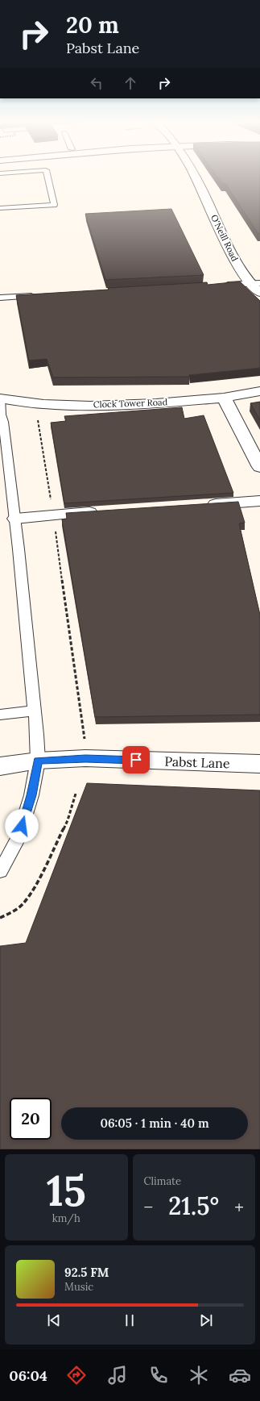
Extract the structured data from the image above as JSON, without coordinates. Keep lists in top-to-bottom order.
{
  "streets": {
    "street": ["O'Neill Road", "Clock Tower Road", "Pabst Lane"]
  },
  "page": {
    "turn": ["20 m", "Pabst Lane"],
    "limit": "20",
    "trip": "06:05 · 1 min · 40 m",
    "tile": [
      ["15", "km/h"],
      "Climate"
    ],
    "heat": ["−", "21.5°", "+"],
    "song": ["92.5 FM", "Music"],
    "tabs": "06:04"
  }
}
